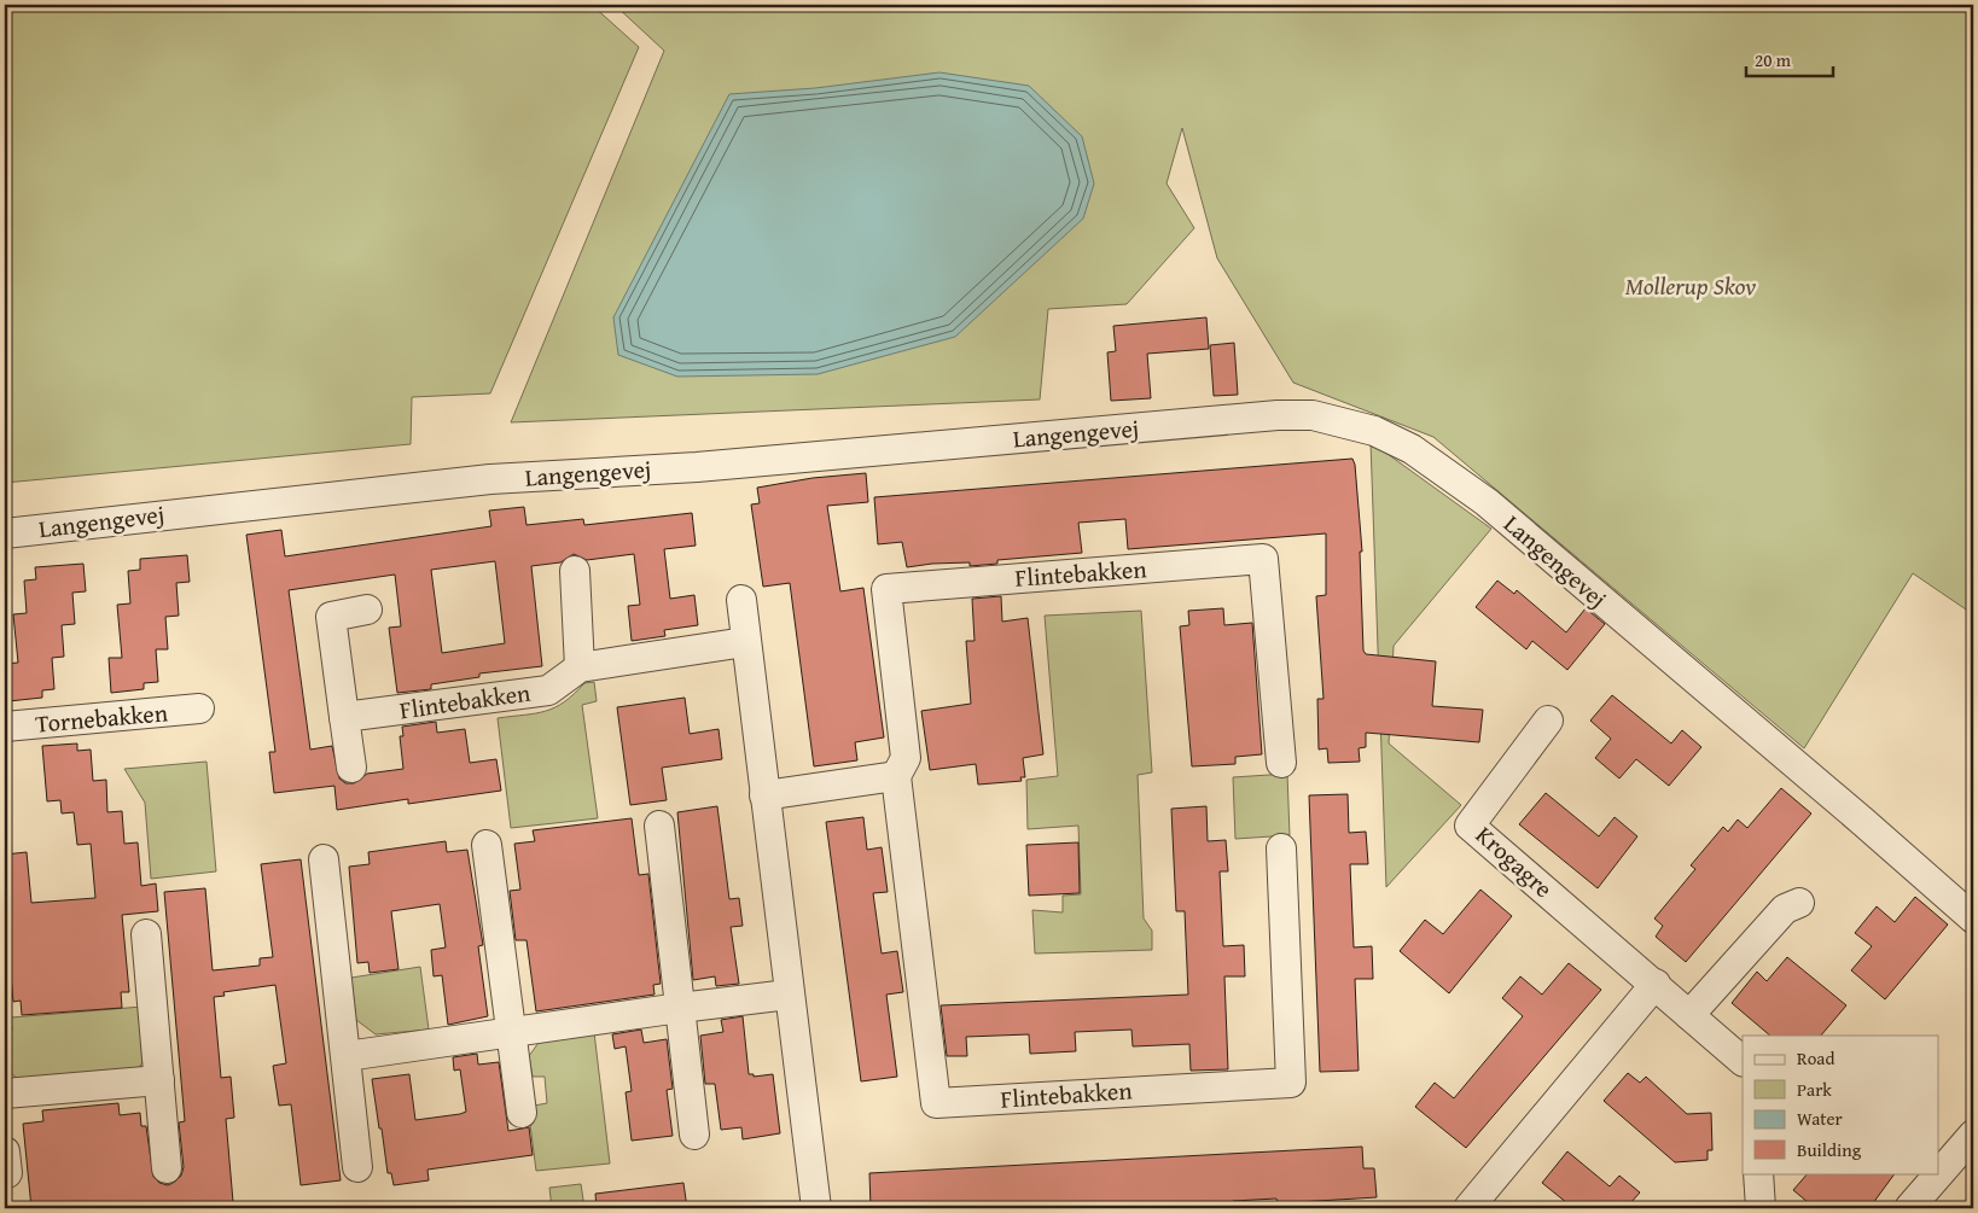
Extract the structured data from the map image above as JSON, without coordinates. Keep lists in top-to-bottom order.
{
  "streets": {
    "street": [
      "Langengevej",
      "Flintebakken",
      "Tornebakken",
      "Krogagre"
    ]
  },
  "parks": ["Mollerup Skov"],
  "legend": [
    "Road",
    "Park",
    "Water",
    "Building"
  ],
  "scale_bar": "20 m"
}
